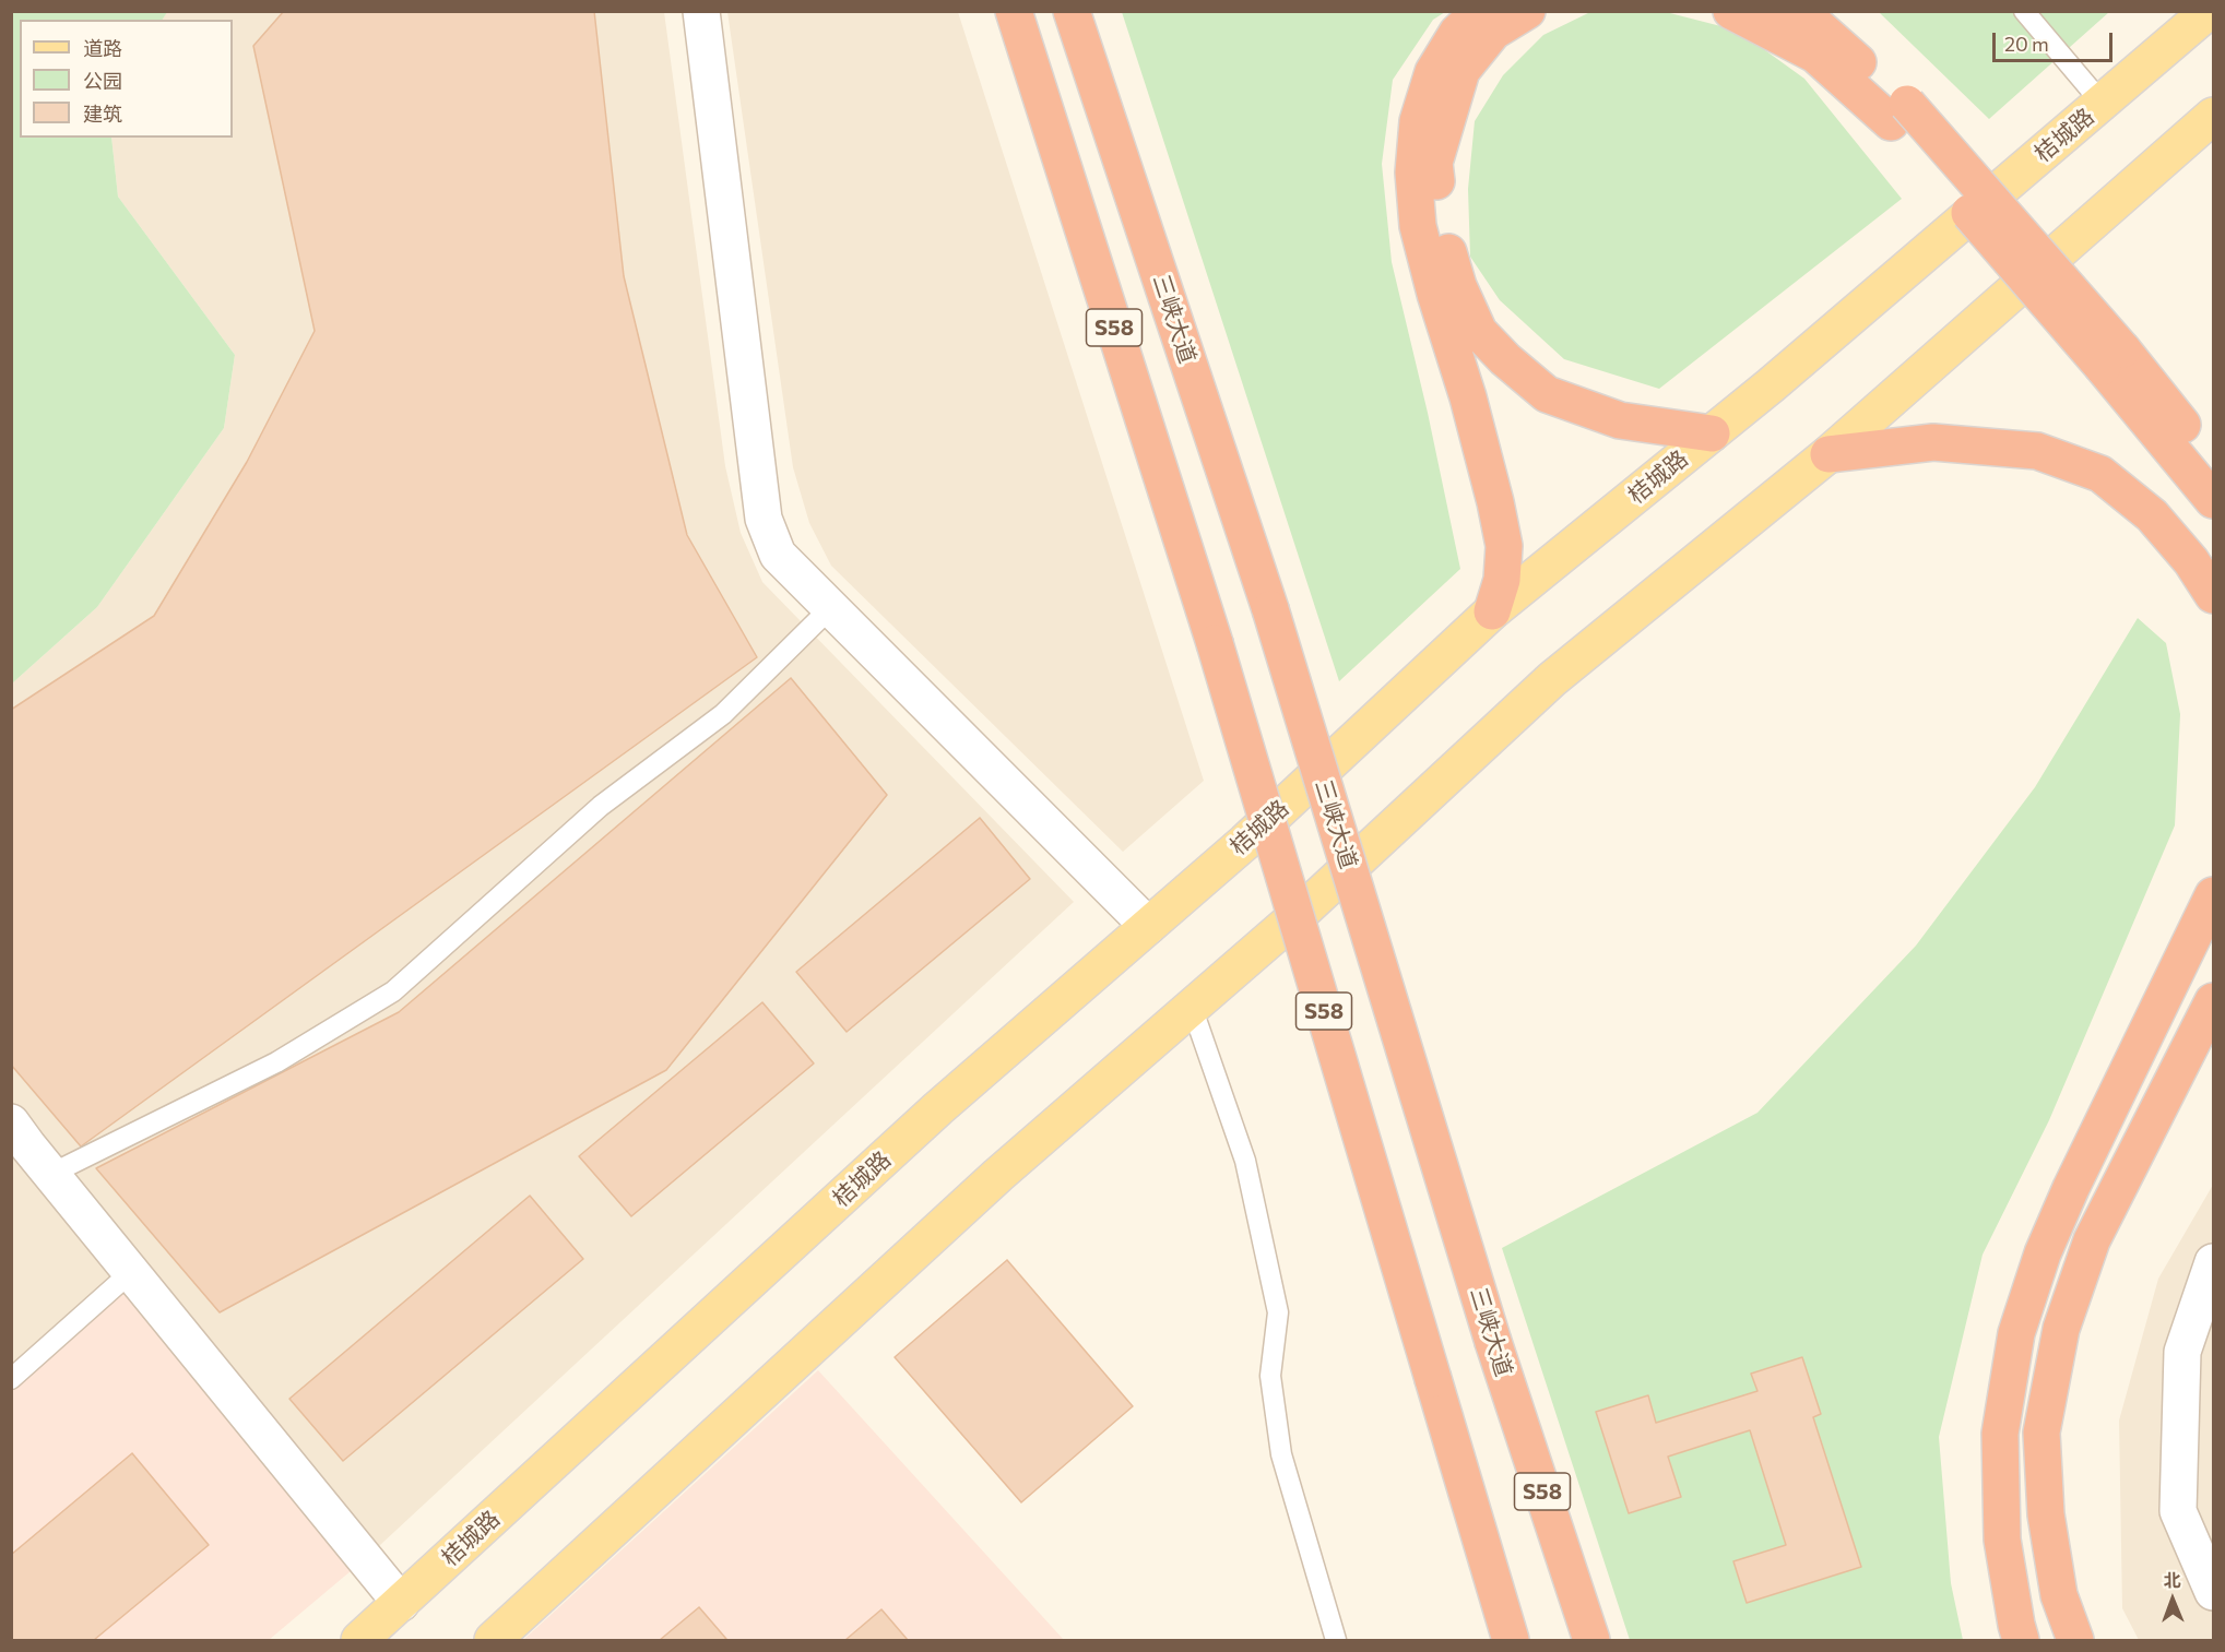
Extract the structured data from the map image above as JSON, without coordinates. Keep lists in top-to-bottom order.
{
  "streets": {
    "highway": ["三峡大道", "S58"],
    "main road": ["桔城路"]
  },
  "legend": ["道路", "公园", "建筑"],
  "scale_bar": "20 m",
  "north": "top"
}
